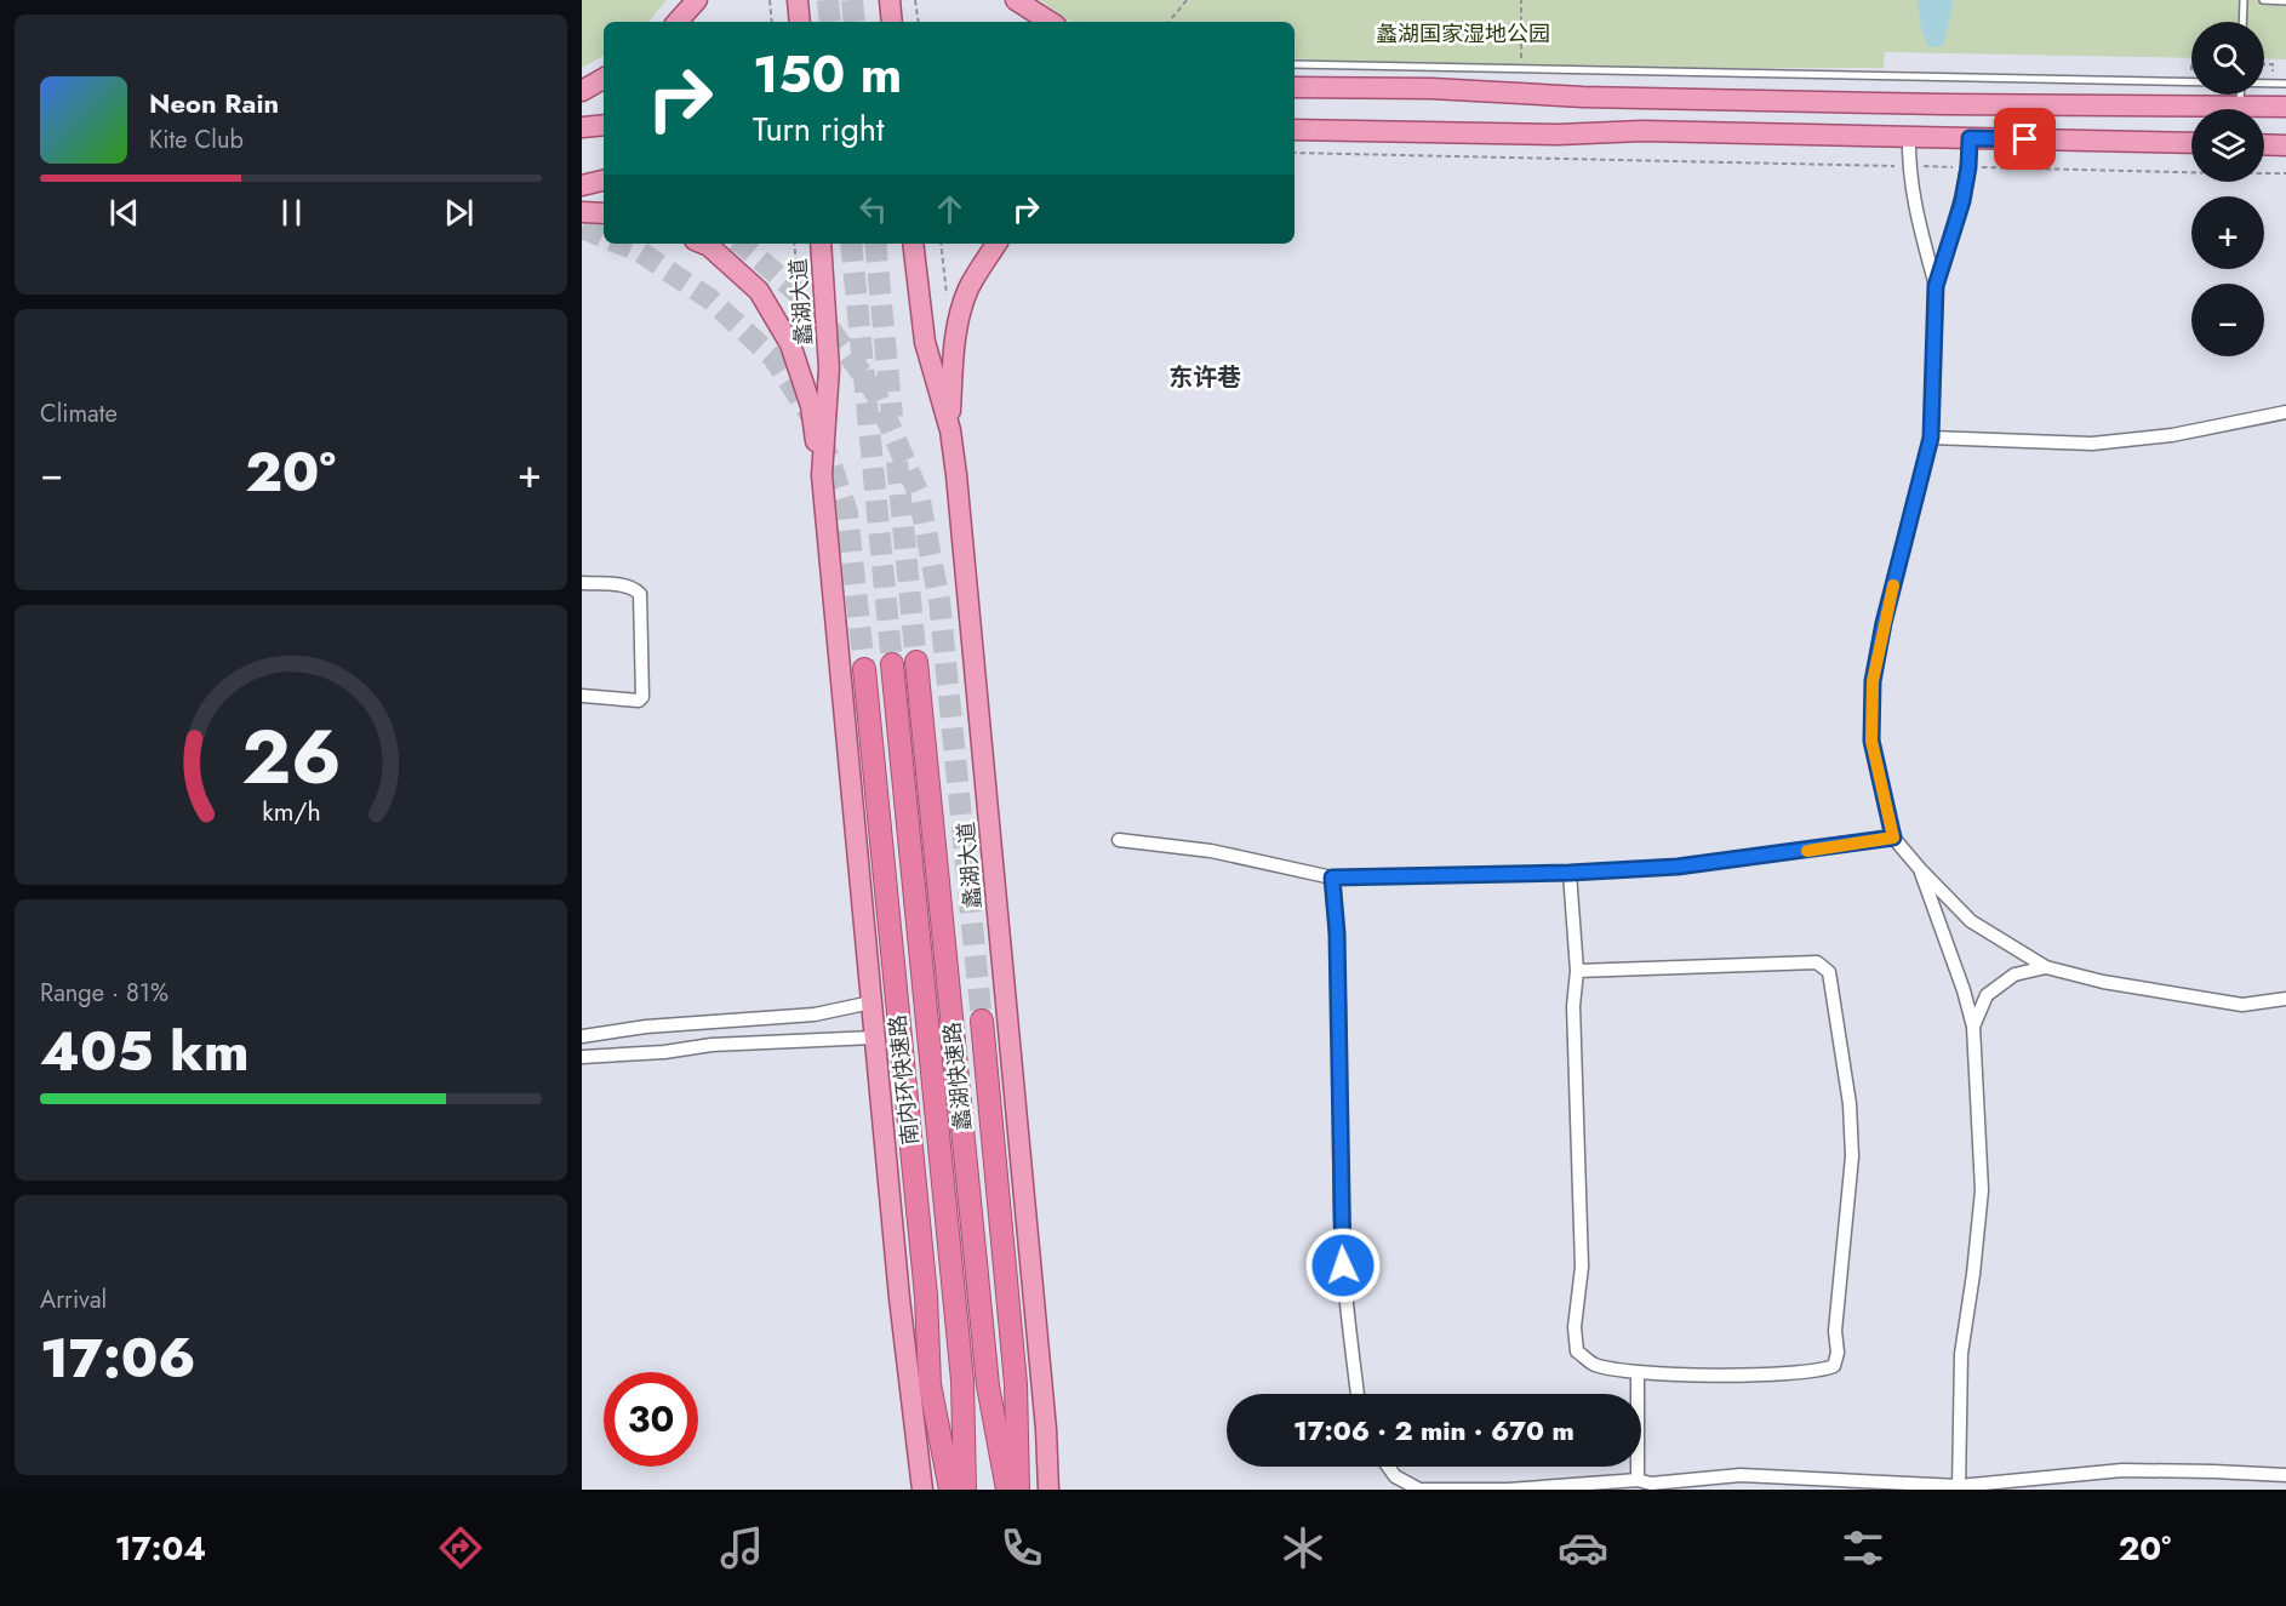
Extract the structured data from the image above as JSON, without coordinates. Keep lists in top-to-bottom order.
{
  "streets": {
    "highway": ["蠡湖快速路", "南内环快速路"],
    "main road": ["蠡湖大道"]
  },
  "districts": ["东许巷"],
  "parks": ["蠡湖国家湿地公园"],
  "page": {
    "map_buttons": ["+", "−"],
    "turn": ["150 m", "Turn right"],
    "song": ["Neon Rain", "Kite Club"],
    "tile": [
      "Climate",
      ["Range · 81%", "405 km"],
      ["Arrival", "17:06"]
    ],
    "heat": ["−", "20°", "+"],
    "limit": "30",
    "trip": "17:06 · 2 min · 670 m",
    "tabs": ["17:04", "20°"],
    "gauge": ["26", "km/h"]
  }
}
